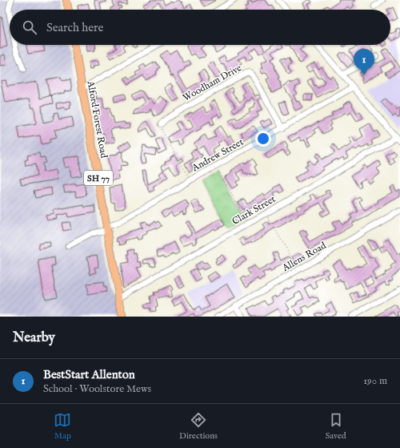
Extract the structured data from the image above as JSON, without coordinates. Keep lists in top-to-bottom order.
{
  "streets": {
    "main road": ["Alford Forest Road", "SH 77"],
    "street": [
      "Woodham Drive",
      "Andrew Street",
      "Clark Street",
      "Allens Road"
    ]
  },
  "crossings": [
    ["Woodham Drive", "Andrew Street"],
    ["Alford Forest Road", "Andrew Street"],
    ["Alford Forest Road", "Clark Street"]
  ],
  "page": {
    "search": "Search here",
    "pins": "1",
    "heading": "Nearby",
    "list": [
      {
        "mark": "1",
        "name": "BestStart Allenton",
        "note": "School · Woolstore Mews",
        "value": "190 m"
      }
    ],
    "nav": ["Map", "Directions", "Saved"]
  }
}
